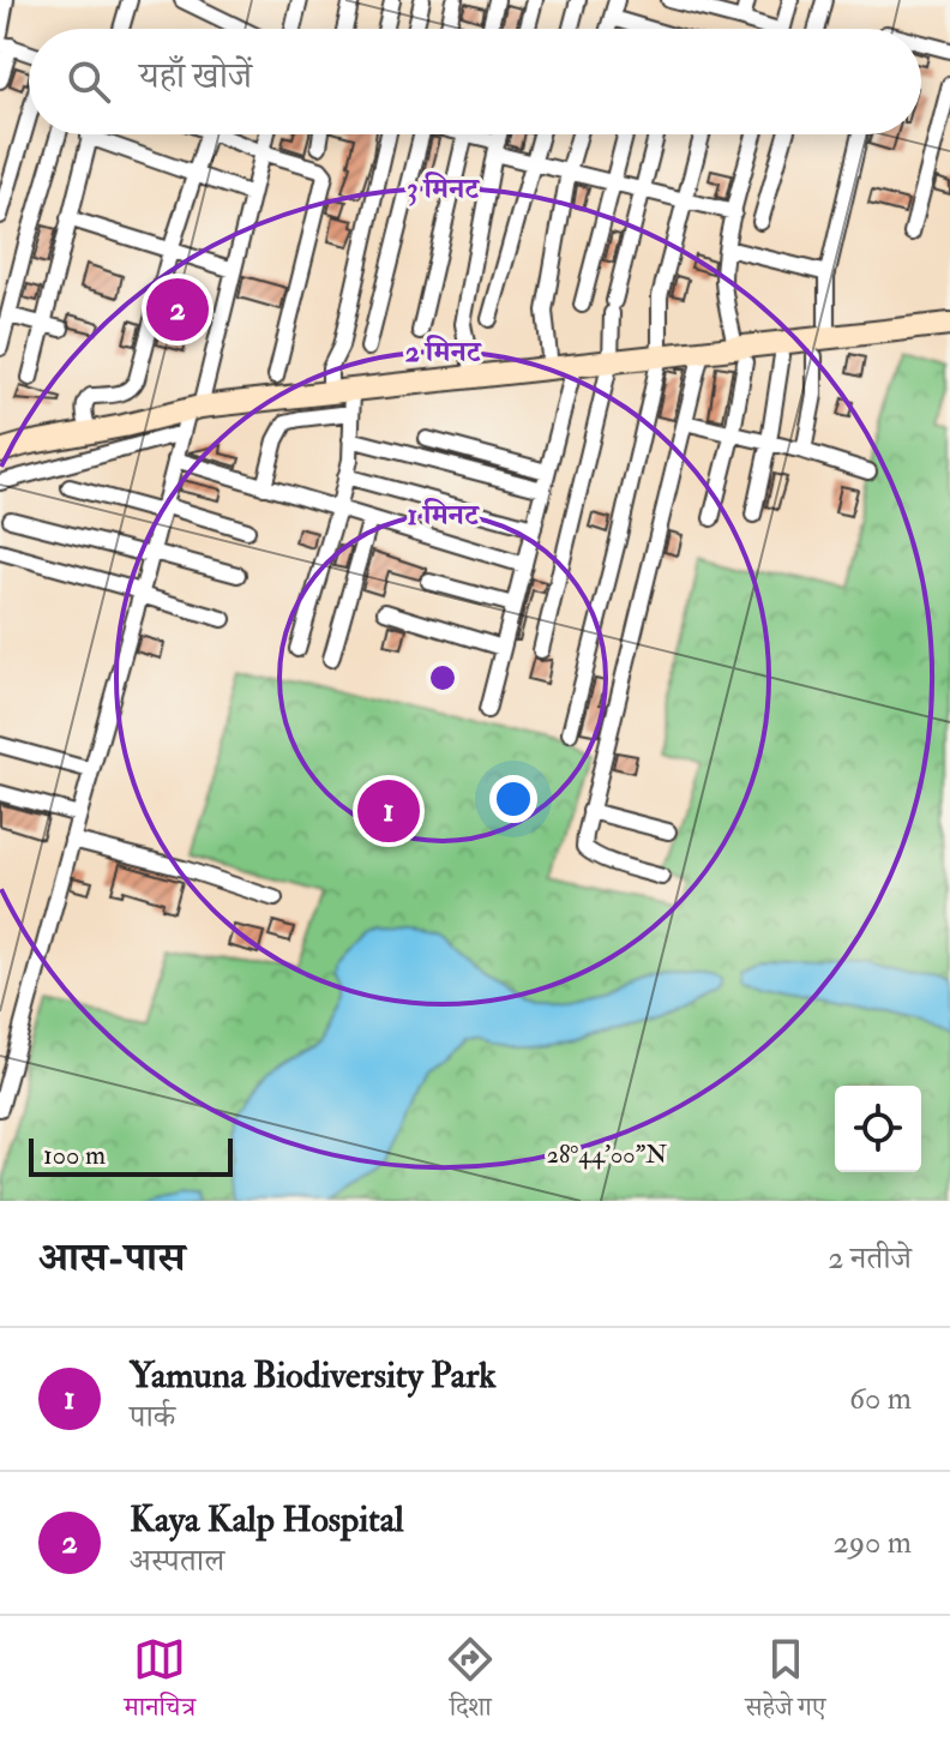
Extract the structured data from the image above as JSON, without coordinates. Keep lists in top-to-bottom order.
{
  "scale_bar": "100 m",
  "page": {
    "search": "यहाँ खोजें",
    "pins": ["2", "1"],
    "scale": "100 m",
    "heading": ["आस-पास", "2 नतीजे"],
    "list": [
      {
        "mark": "1",
        "name": "Yamuna Biodiversity Park",
        "note": "पार्क",
        "value": "60 m"
      },
      {
        "mark": "2",
        "name": "Kaya Kalp Hospital",
        "note": "अस्पताल",
        "value": "290 m"
      }
    ],
    "nav": ["मानचित्र", "दिशा", "सहेजे गए"]
  },
  "coordinates": ["28°44'00\"N"],
  "rings": ["3 मिनट", "2 मिनट", "1 मिनट"]
}
